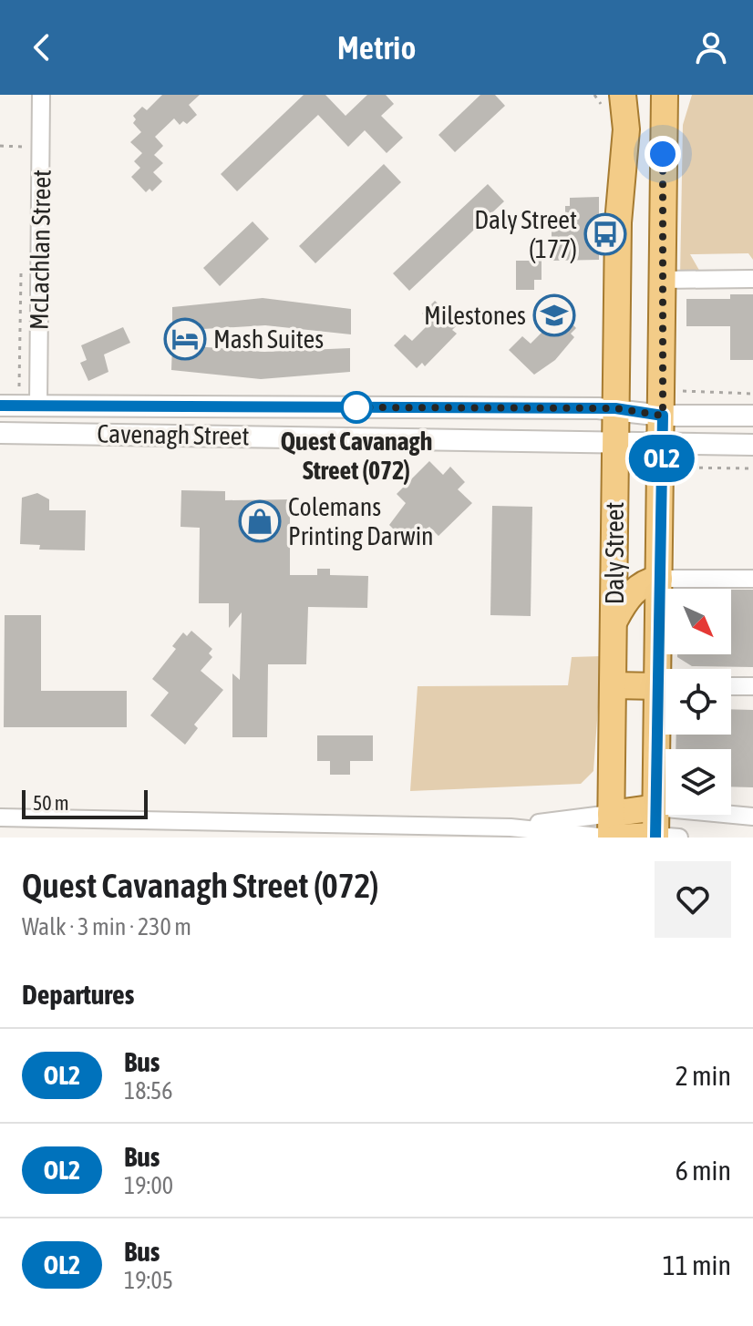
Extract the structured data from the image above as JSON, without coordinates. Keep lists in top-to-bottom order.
{
  "streets": {
    "main road": ["Daly Street"],
    "street": ["McLachlan Street", "Cavenagh Street"]
  },
  "crossings": [
    ["McLachlan Street", "Cavenagh Street"],
    ["Cavenagh Street", "Daly Street"]
  ],
  "places": {
    "bus stop": ["Daly Street (177)"],
    "school or university": ["Milestones"],
    "hotel": ["Mash Suites"],
    "other": ["Quest Cavanagh Street (072)"],
    "shop": ["Colemans Printing Darwin"]
  },
  "lines": ["bus line OL2"],
  "scale_bar": "50 m",
  "north": "bottom right",
  "page": {
    "header": "Metrio",
    "on_map": "OL2",
    "scale": "50 m",
    "heading": [
      ["Quest Cavanagh Street (072)", "Walk · 3 min · 230 m"],
      "Departures"
    ],
    "list": [
      {
        "mark": "OL2",
        "name": "Bus",
        "note": "18:56",
        "value": "2 min"
      },
      {
        "mark": "OL2",
        "name": "Bus",
        "note": "19:00",
        "value": "6 min"
      },
      {
        "mark": "OL2",
        "name": "Bus",
        "note": "19:05",
        "value": "11 min"
      }
    ]
  }
}
